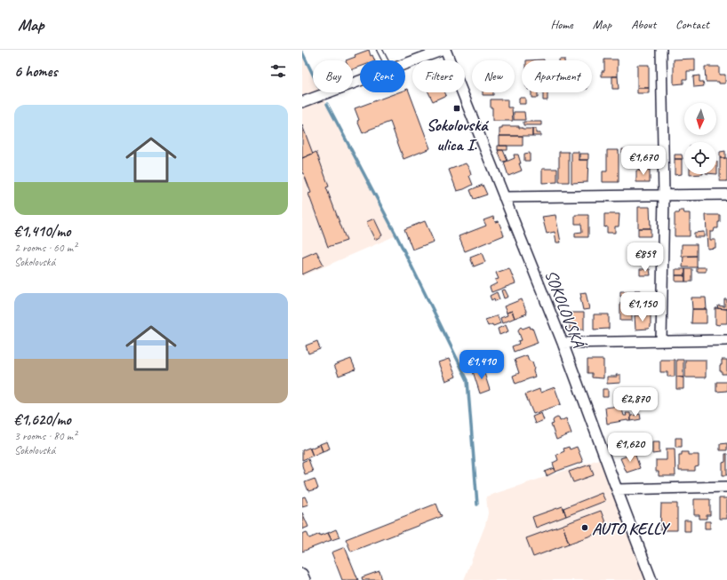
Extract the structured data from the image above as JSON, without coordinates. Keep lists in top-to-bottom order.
{
  "streets": {
    "street": ["SOKOLOVSKÁ"]
  },
  "places": {
    "transit": ["Sokolovská ulica I."],
    "other": ["AUTO KELLY"]
  },
  "north": "bottom",
  "page": {
    "header": "Map",
    "nav": [
      "Home",
      "Map",
      "About",
      "Contact"
    ],
    "heading": "6 homes",
    "chip": [
      "Buy",
      "Rent",
      "Filters",
      "New",
      "Apartment"
    ],
    "list": [
      {
        "name": "€1,410/mo",
        "note": "2 rooms · 60 m² · Sokolovská"
      },
      {
        "name": "€1,620/mo",
        "note": "3 rooms · 80 m² · Sokolovská"
      }
    ],
    "price": [
      "€1,670",
      "€859",
      "€1,150",
      "€1,410",
      "€2,870",
      "€1,620"
    ]
  }
}
